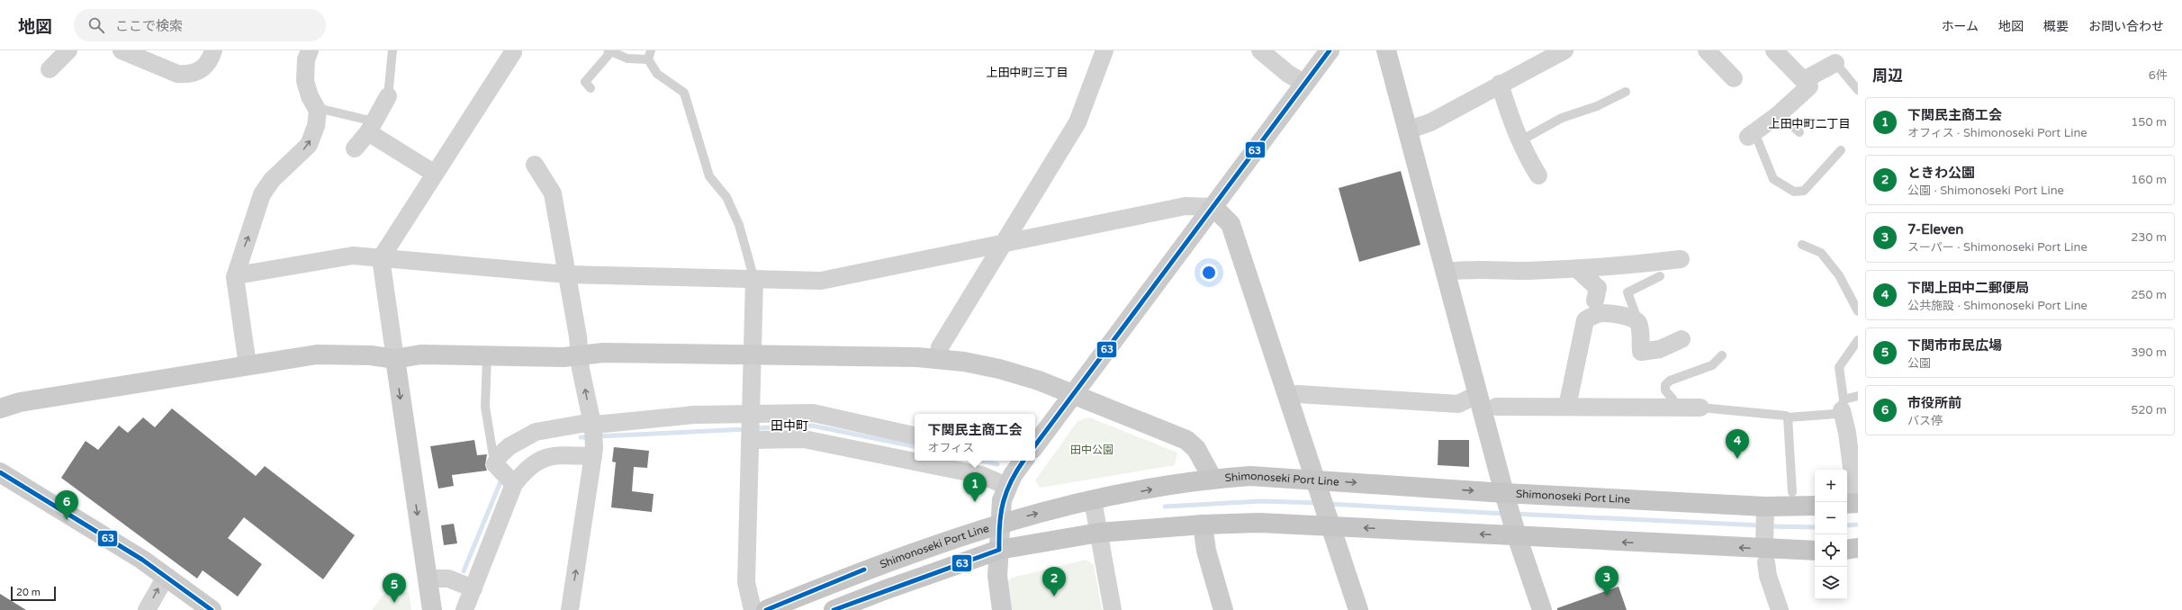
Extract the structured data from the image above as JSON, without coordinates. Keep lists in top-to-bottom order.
{
  "streets": {
    "main road": ["Shimonoseki Port Line"]
  },
  "districts": ["上田中町三丁目", "上田中町二丁目", "田中町"],
  "parks": ["田中公園"],
  "lines": ["transit line 63"],
  "scale_bar": "20 m",
  "page": {
    "header": "地図",
    "search": "ここで検索",
    "nav": [
      "ホーム",
      "地図",
      "概要",
      "お問い合わせ"
    ],
    "heading": ["周辺", "6件"],
    "list": [
      {
        "mark": "1",
        "name": "下関民主商工会",
        "note": "オフィス · Shimonoseki Port Line",
        "value": "150 m"
      },
      {
        "mark": "2",
        "name": "ときわ公園",
        "note": "公園 · Shimonoseki Port Line",
        "value": "160 m"
      },
      {
        "mark": "3",
        "name": "7-Eleven",
        "note": "スーパー · Shimonoseki Port Line",
        "value": "230 m"
      },
      {
        "mark": "4",
        "name": "下関上田中二郵便局",
        "note": "公共施設 · Shimonoseki Port Line",
        "value": "250 m"
      },
      {
        "mark": "5",
        "name": "下関市市民広場",
        "note": "公園",
        "value": "390 m"
      },
      {
        "mark": "6",
        "name": "市役所前",
        "note": "バス停",
        "value": "520 m"
      }
    ],
    "popup": ["下関民主商工会", "オフィス"],
    "pins": [
      "4",
      "1",
      "6",
      "3",
      "2",
      "5"
    ],
    "map_buttons": ["+", "−"],
    "scale": "20 m"
  }
}
